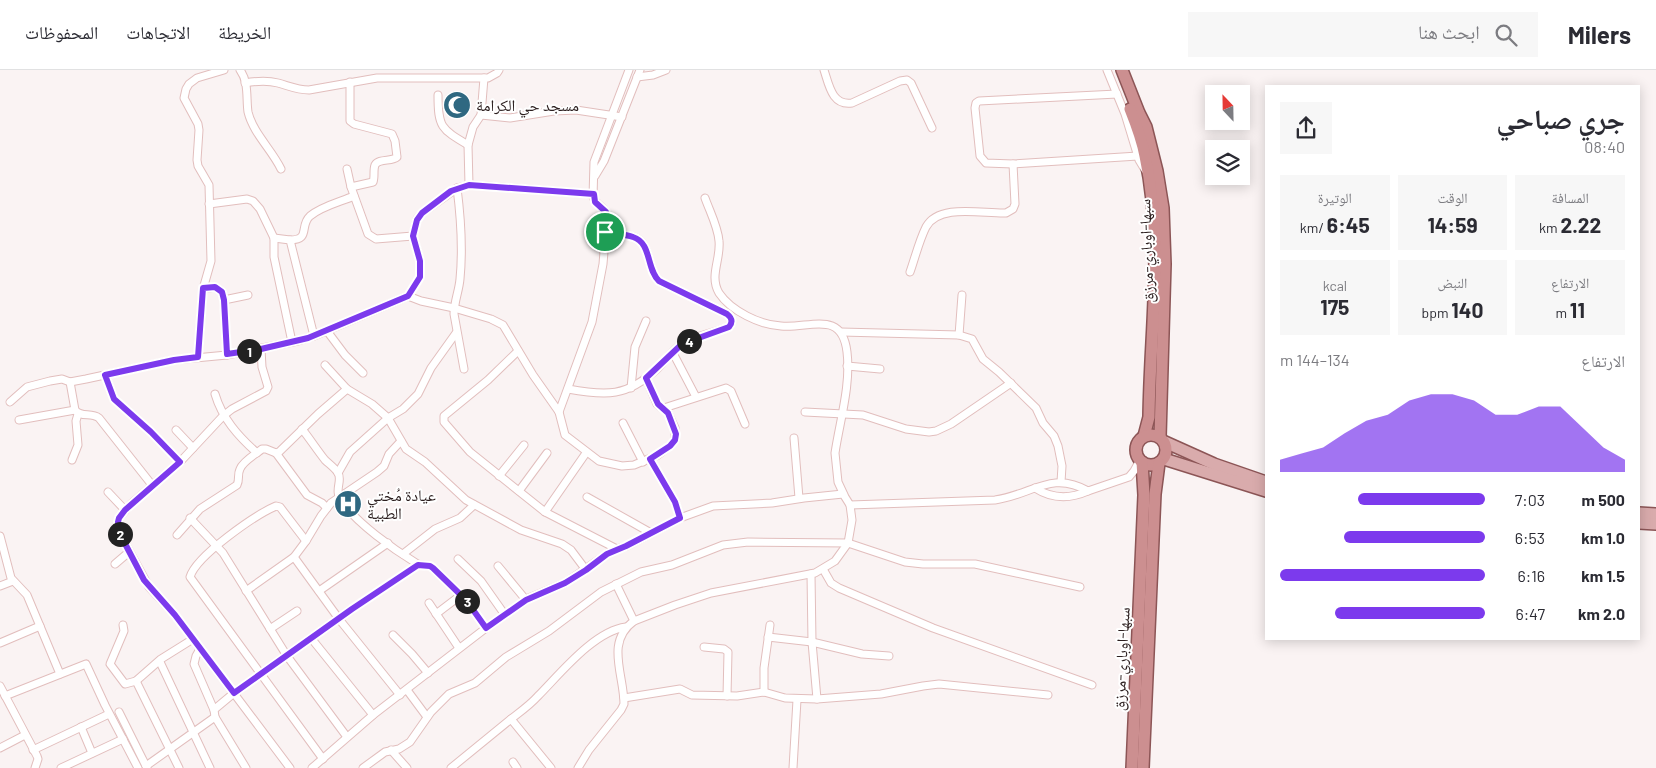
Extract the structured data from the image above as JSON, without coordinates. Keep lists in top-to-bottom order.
{
  "streets": {
    "highway": ["سبها-اوباري-مرزق"]
  },
  "places": {
    "mosque": ["مسجد حي الكرامة"],
    "hospital": ["عيادة مُختي الطبية"]
  },
  "north": "top",
  "page": {
    "header": "Milers",
    "search": "ابحث هنا",
    "nav": ["الخريطة", "الاتجاهات", "المحفوظات"],
    "heading": ["جري صباحي", "08:40"],
    "stats": [
      ["المسافة", "2.22 km"],
      ["الوقت", "14:59"],
      ["الوتيرة", "6:45 /km"],
      ["الارتفاع", "11 m"],
      ["النبض", "140 bpm"],
      ["kcal", "175"]
    ],
    "pins": [
      "4",
      "1",
      "2",
      "3"
    ],
    "chart": ["الارتفاع", "134–144 m"],
    "list": [
      {
        "name": "500 m",
        "note": "7:03"
      },
      {
        "name": "1.0 km",
        "note": "6:53"
      },
      {
        "name": "1.5 km",
        "note": "6:16"
      },
      {
        "name": "2.0 km",
        "note": "6:47"
      }
    ]
  }
}
